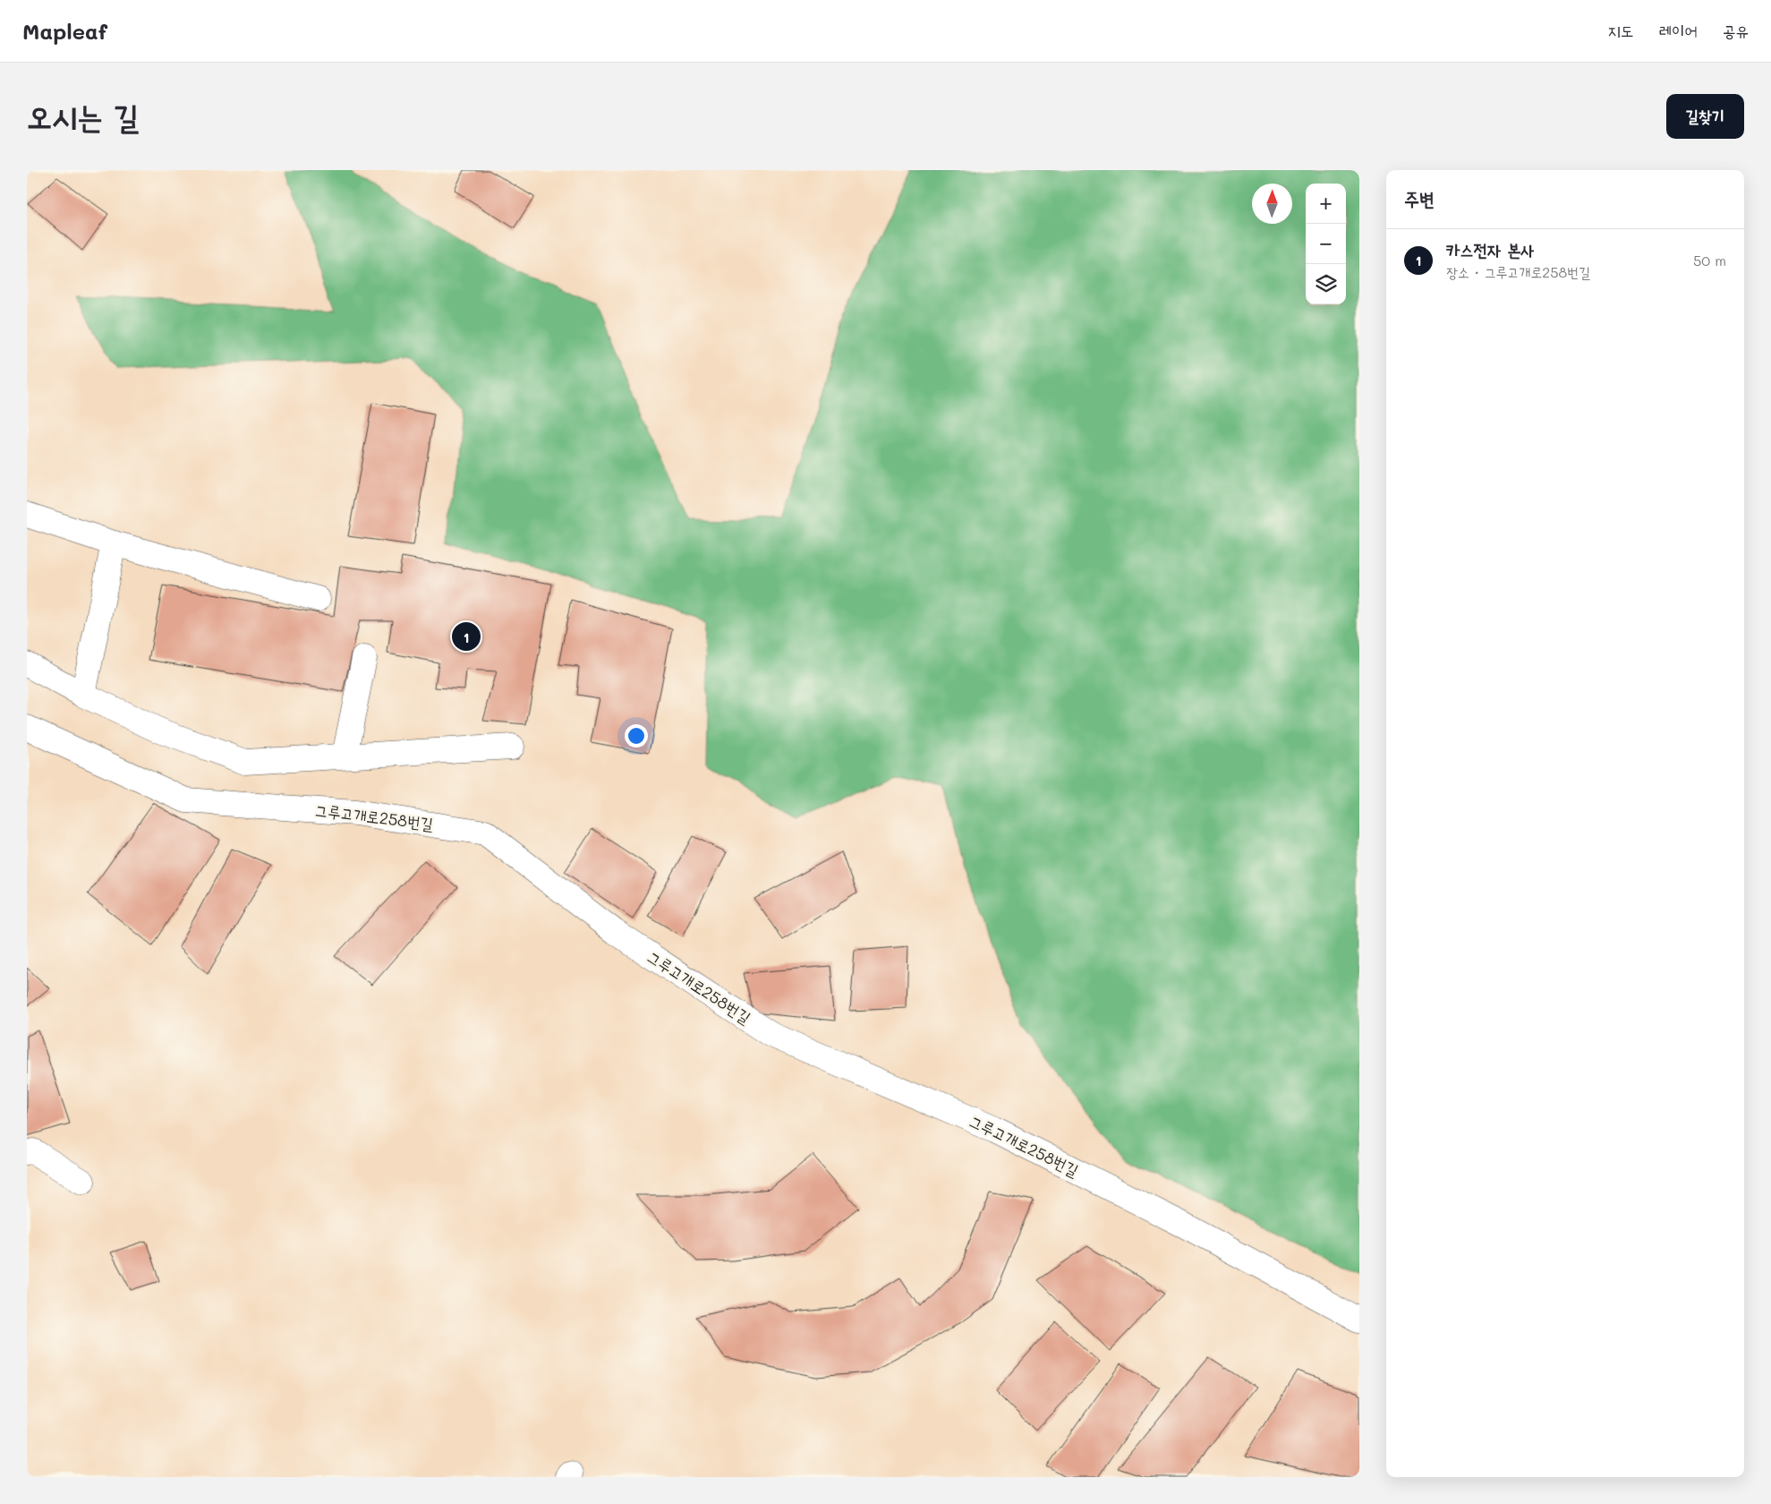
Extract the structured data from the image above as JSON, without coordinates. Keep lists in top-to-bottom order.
{
  "streets": {
    "street": ["그루고개로258번길"]
  },
  "north": "top",
  "page": {
    "header": "Mapleaf",
    "nav": ["지도", "레이어", "공유"],
    "buttons": "길찾기",
    "title": "오시는 길",
    "heading": "주변",
    "map_buttons": ["+", "−"],
    "list": [
      {
        "mark": "1",
        "name": "카스전자 본사",
        "note": "장소 · 그루고개로258번길",
        "value": "50 m"
      }
    ],
    "pins": "1"
  }
}
